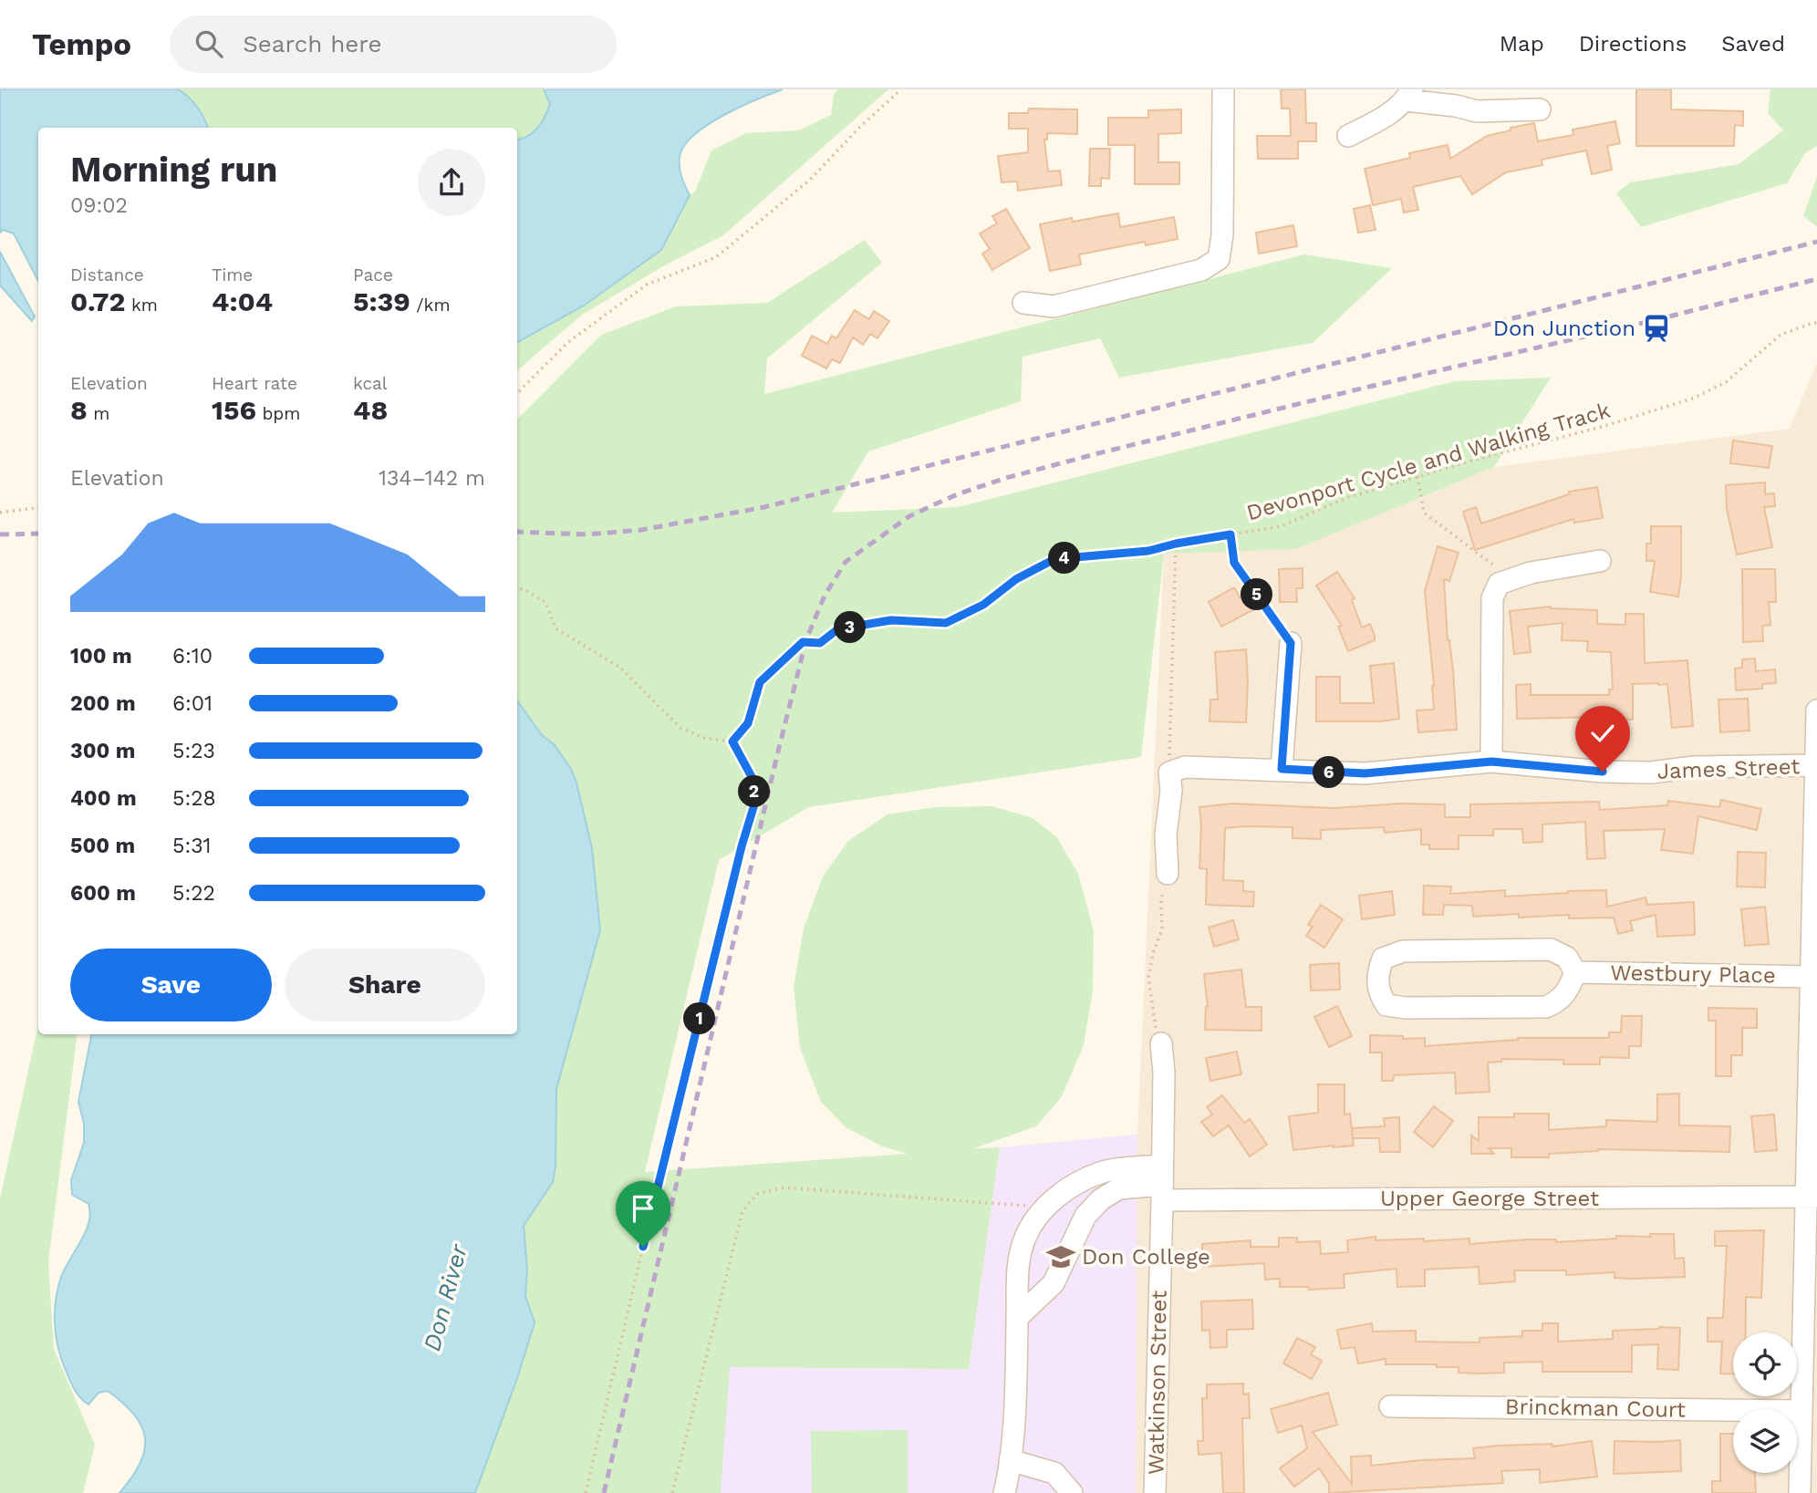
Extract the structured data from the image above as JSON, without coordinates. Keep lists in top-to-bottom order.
{
  "streets": {
    "street": [
      "James Street",
      "Westbury Place",
      "Upper George Street",
      "Watkinson Street",
      "Brinckman Court"
    ],
    "path": ["Devonport Cycle and Walking Track"]
  },
  "crossings": [
    ["Upper George Street", "Watkinson Street"]
  ],
  "water": ["Don River"],
  "places": {
    "station": ["Don Junction"],
    "school or university": ["Don College"]
  },
  "page": {
    "header": "Tempo",
    "search": "Search here",
    "nav": ["Map", "Directions", "Saved"],
    "heading": ["Morning run", "09:02"],
    "stats": [
      ["Distance", "0.72 km"],
      ["Time", "4:04"],
      ["Pace", "5:39 /km"],
      ["Elevation", "8 m"],
      ["Heart rate", "156 bpm"],
      ["kcal", "48"]
    ],
    "chart": ["Elevation", "134–142 m"],
    "pins": [
      "4",
      "5",
      "3",
      "6",
      "2",
      "1"
    ],
    "list": [
      {
        "name": "100 m",
        "note": "6:10"
      },
      {
        "name": "200 m",
        "note": "6:01"
      },
      {
        "name": "300 m",
        "note": "5:23"
      },
      {
        "name": "400 m",
        "note": "5:28"
      },
      {
        "name": "500 m",
        "note": "5:31"
      },
      {
        "name": "600 m",
        "note": "5:22"
      }
    ],
    "buttons": ["Save", "Share"]
  }
}
